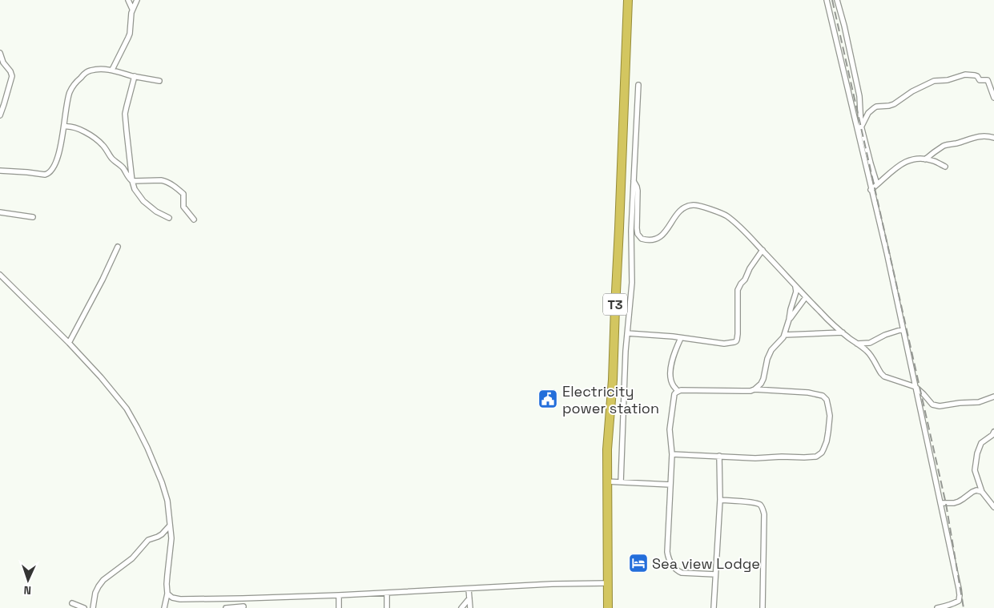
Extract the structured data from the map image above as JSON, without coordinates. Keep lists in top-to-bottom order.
{
  "streets": {
    "highway": ["T3"]
  },
  "places": {
    "public building": ["Electricity power station"],
    "hotel": ["Sea view Lodge"]
  },
  "north": "bottom"
}
